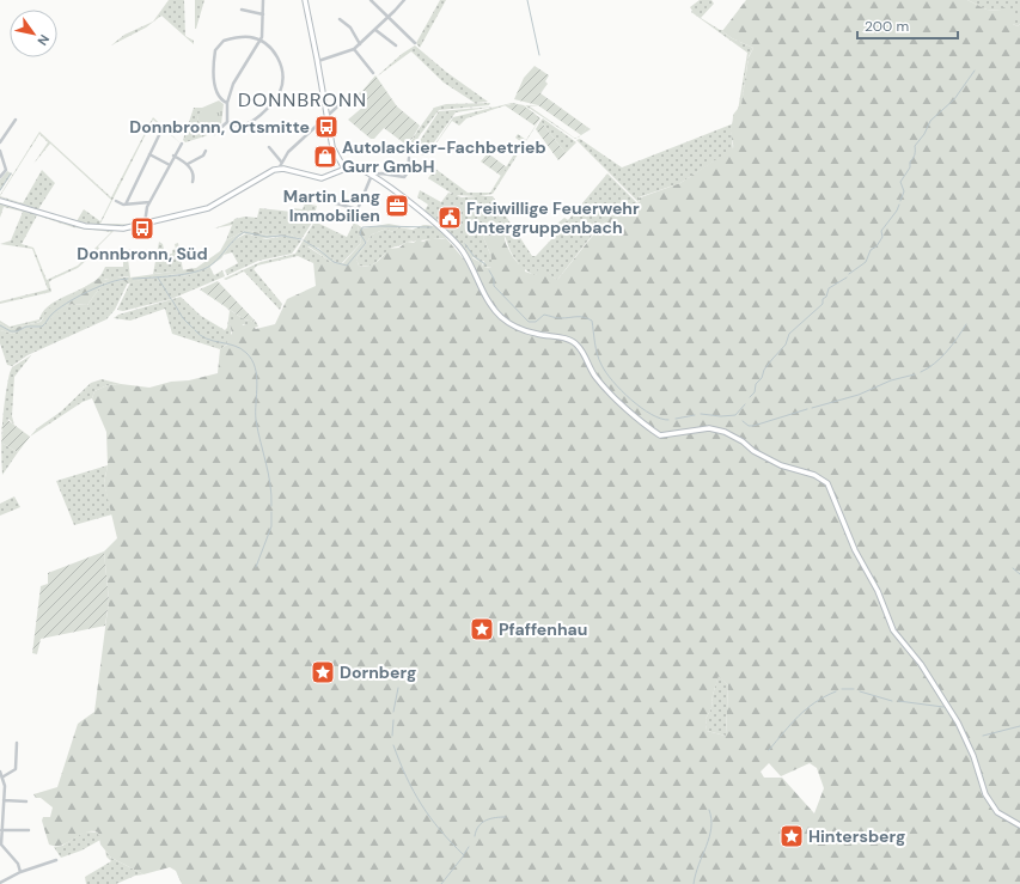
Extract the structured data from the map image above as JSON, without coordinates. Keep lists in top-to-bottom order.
{
  "districts": ["DONNBRONN"],
  "places": {
    "bus stop": ["Donnbronn, Ortsmitte", "Donnbronn, Süd"],
    "shop": ["Autolackier-Fachbetrieb Gurr GmbH"],
    "office": ["Martin Lang Immobilien"],
    "public building": ["Freiwillige Feuerwehr Untergruppenbach"],
    "place": ["Pfaffenhau", "Dornberg", "Hintersberg"]
  },
  "scale_bar": "200 m",
  "north": "bottom right"
}
